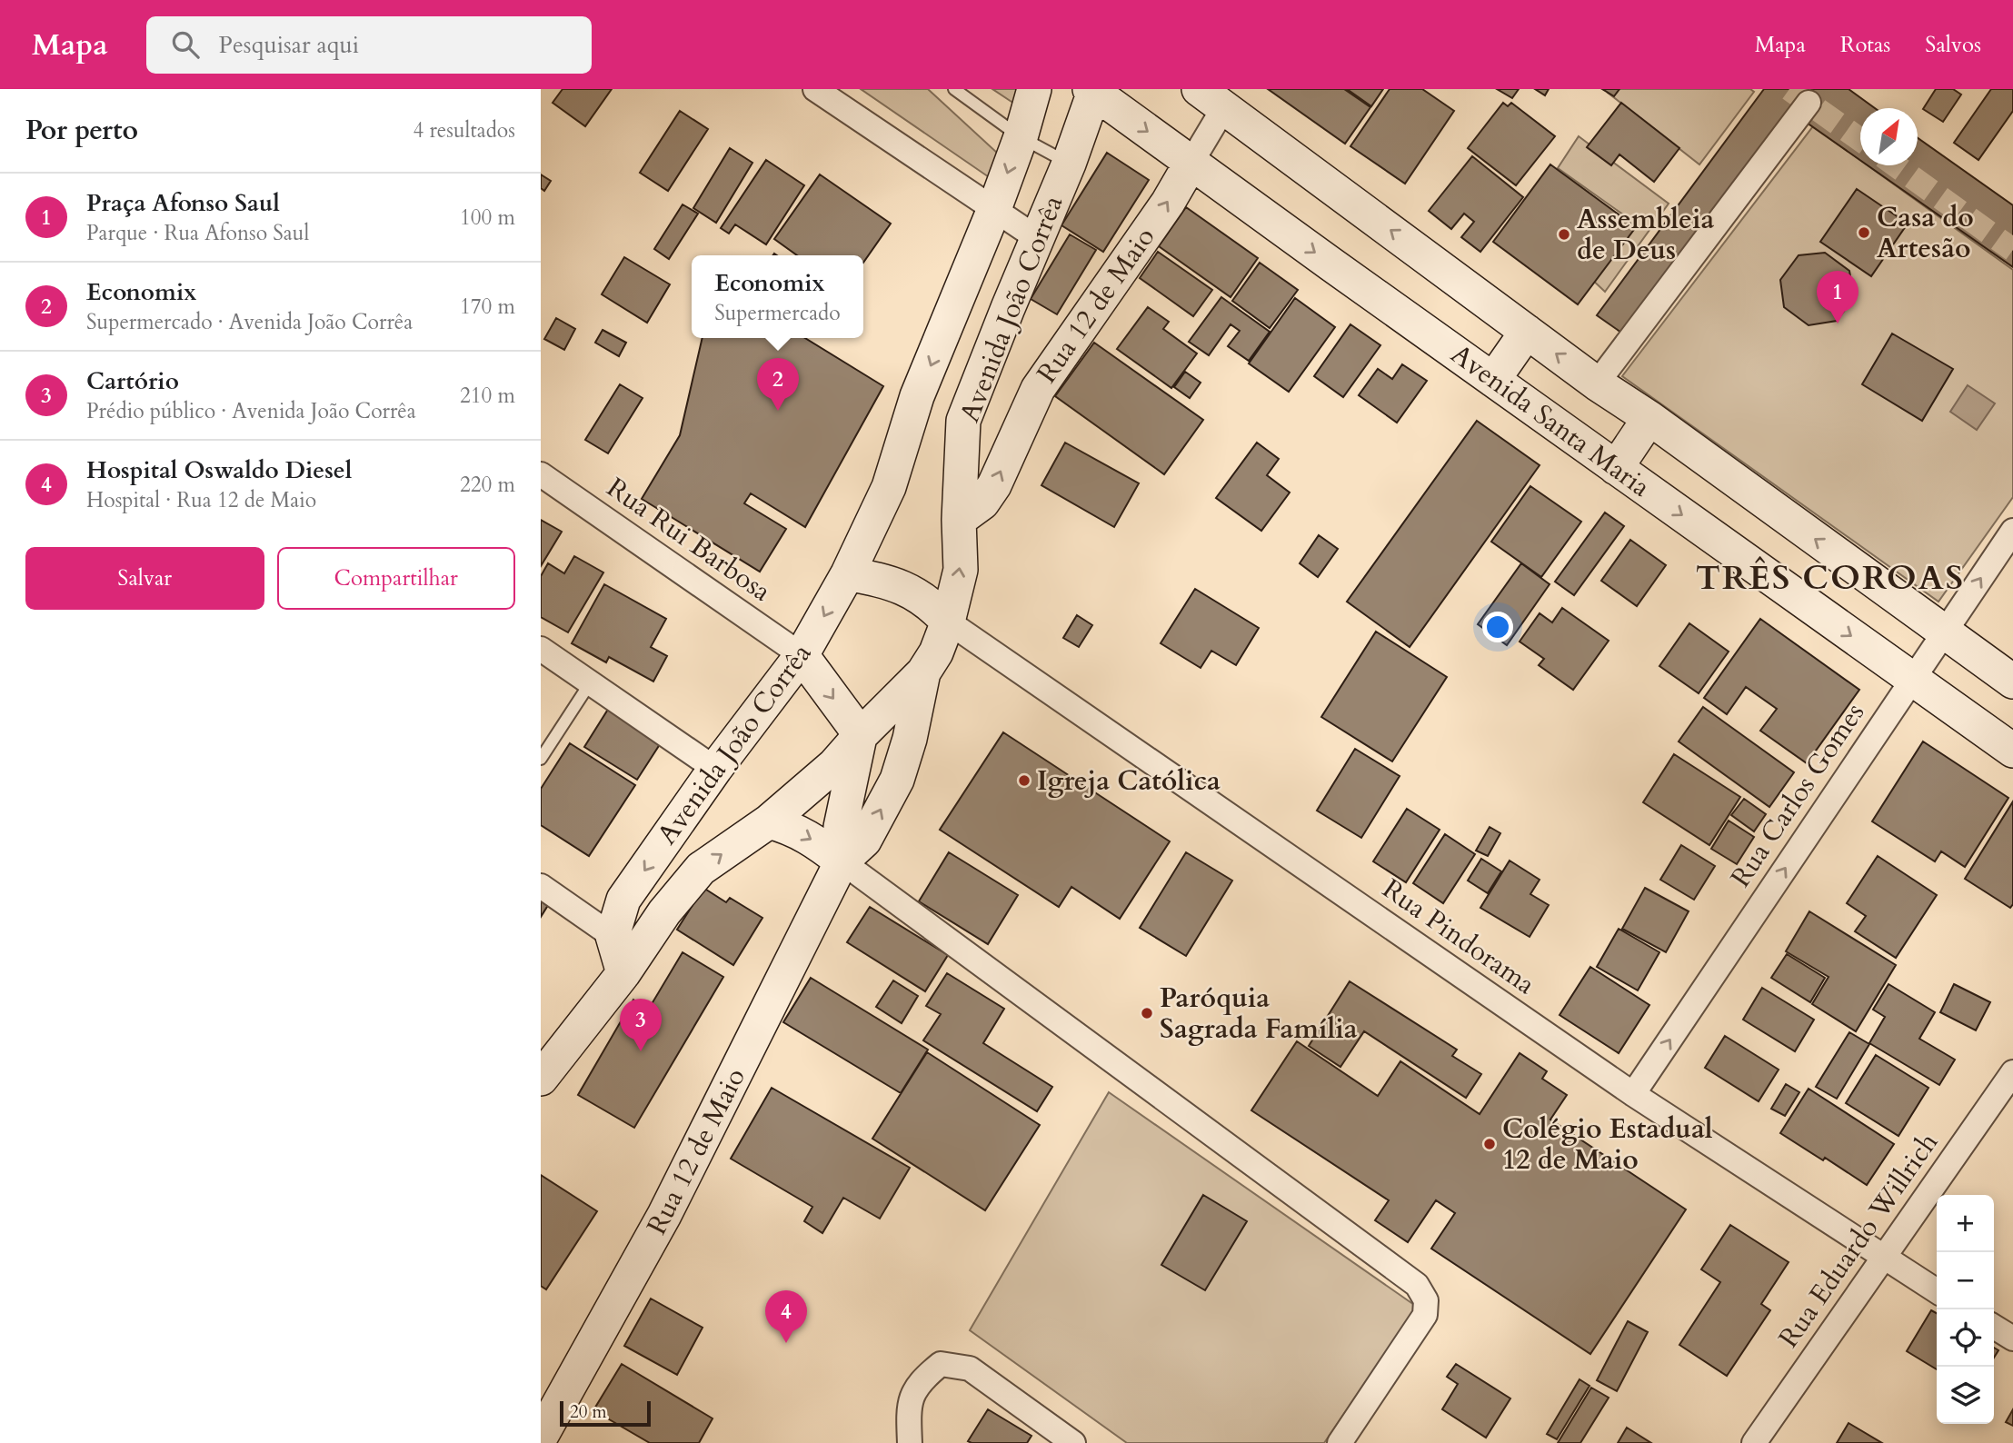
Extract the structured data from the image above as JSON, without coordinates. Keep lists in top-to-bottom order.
{
  "streets": {
    "main road": ["Rua 12 de Maio", "Avenida João Corrêa", "Avenida Santa Maria"],
    "street": [
      "Rua Rui Barbosa",
      "Rua Carlos Gomes",
      "Rua Pindorama",
      "Rua Eduardo Willrich"
    ]
  },
  "crossings": [
    ["Rua 12 de Maio", "Avenida João Corrêa"],
    ["Rua 12 de Maio", "Avenida Santa Maria"],
    ["Avenida João Corrêa", "Avenida Santa Maria"],
    ["Avenida João Corrêa", "Rua Rui Barbosa"],
    ["Avenida João Corrêa", "Rua Pindorama"],
    ["Avenida Santa Maria", "Rua Carlos Gomes"],
    ["Rua Carlos Gomes", "Rua Pindorama"],
    ["Rua Pindorama", "Rua Eduardo Willrich"]
  ],
  "one_way": ["Rua 12 de Maio", "Rua Carlos Gomes"],
  "districts": ["TRÊS COROAS"],
  "places": [
    "Casa do Artesão",
    "Assembleia de Deus",
    "Igreja Católica",
    "Paróquia Sagrada Família",
    "Colégio Estadual 12 de Maio"
  ],
  "scale_bar": "20 m",
  "north": "top right",
  "page": {
    "header": "Mapa",
    "search": "Pesquisar aqui",
    "nav": ["Mapa", "Rotas", "Salvos"],
    "heading": ["Por perto", "4 resultados"],
    "list": [
      {
        "mark": "1",
        "name": "Praça Afonso Saul",
        "note": "Parque · Rua Afonso Saul",
        "value": "100 m"
      },
      {
        "mark": "2",
        "name": "Economix",
        "note": "Supermercado · Avenida João Corrêa",
        "value": "170 m"
      },
      {
        "mark": "3",
        "name": "Cartório",
        "note": "Prédio público · Avenida João Corrêa",
        "value": "210 m"
      },
      {
        "mark": "4",
        "name": "Hospital Oswaldo Diesel",
        "note": "Hospital · Rua 12 de Maio",
        "value": "220 m"
      }
    ],
    "popup": ["Economix", "Supermercado"],
    "pins": [
      "1",
      "2",
      "3",
      "4"
    ],
    "buttons": ["Salvar", "Compartilhar"],
    "map_buttons": ["+", "−"],
    "scale": "20 m"
  }
}
